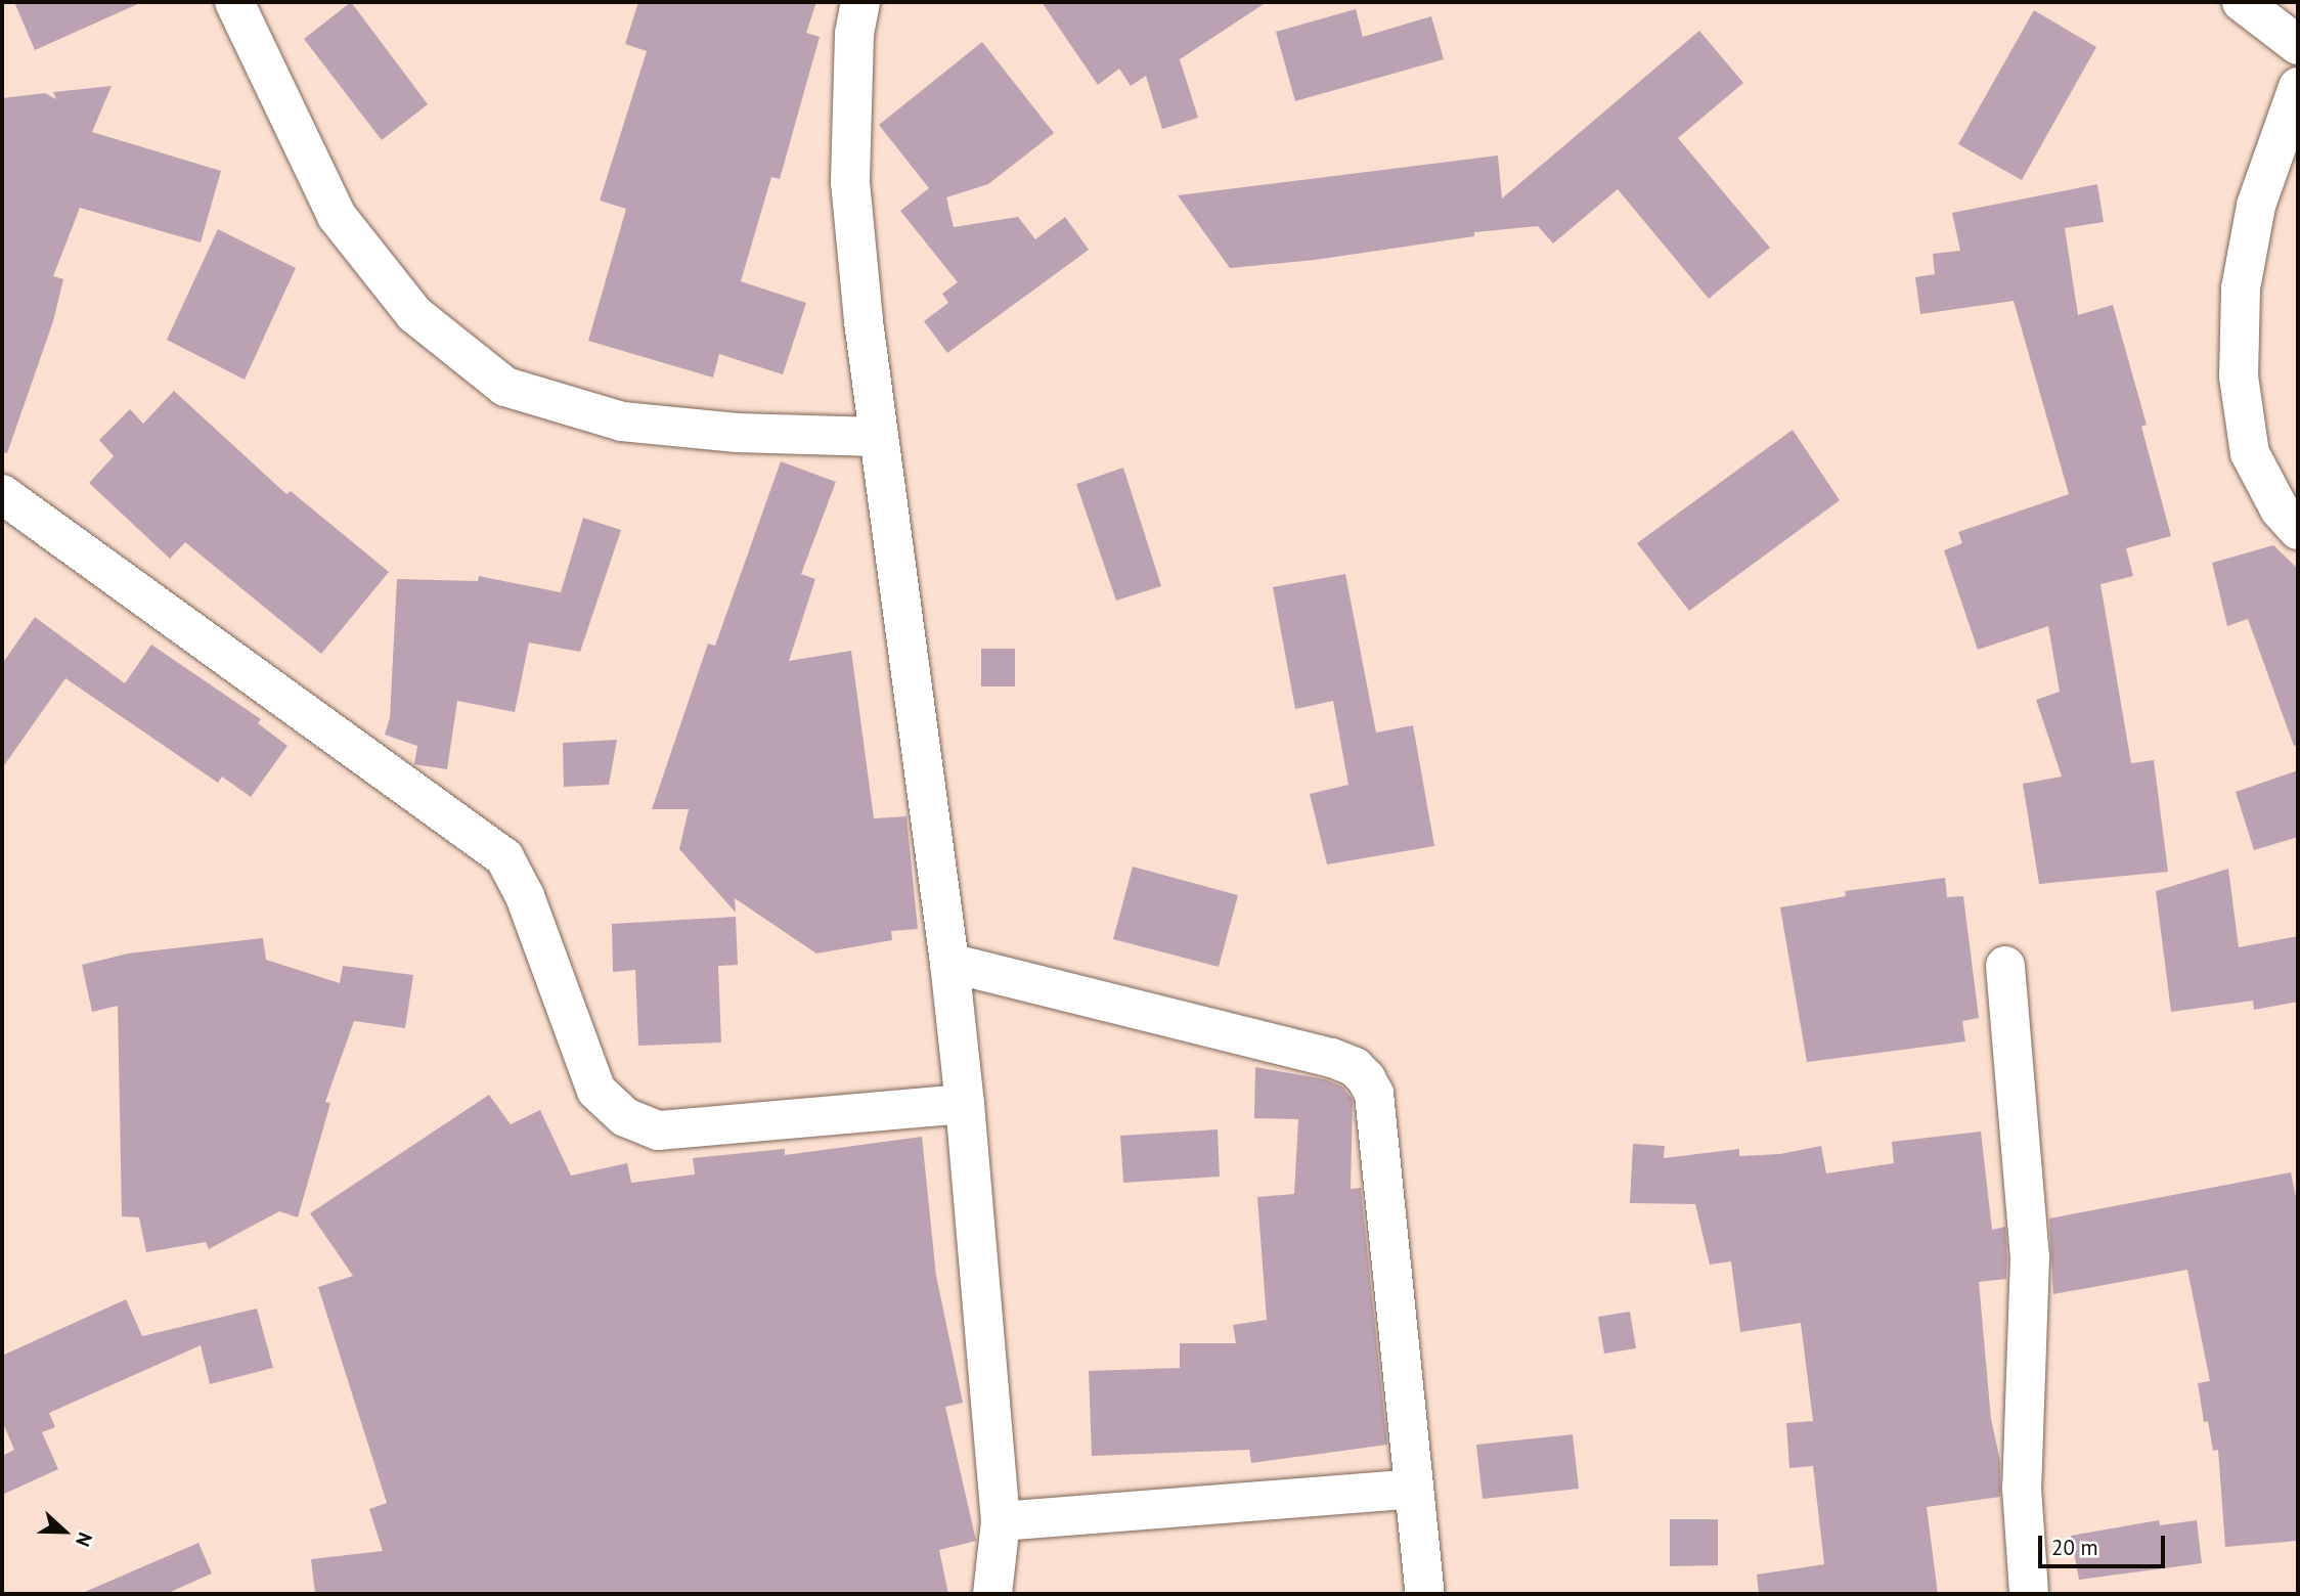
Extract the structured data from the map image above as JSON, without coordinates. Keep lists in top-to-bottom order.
{
  "scale_bar": "20 m",
  "north": "right"
}
